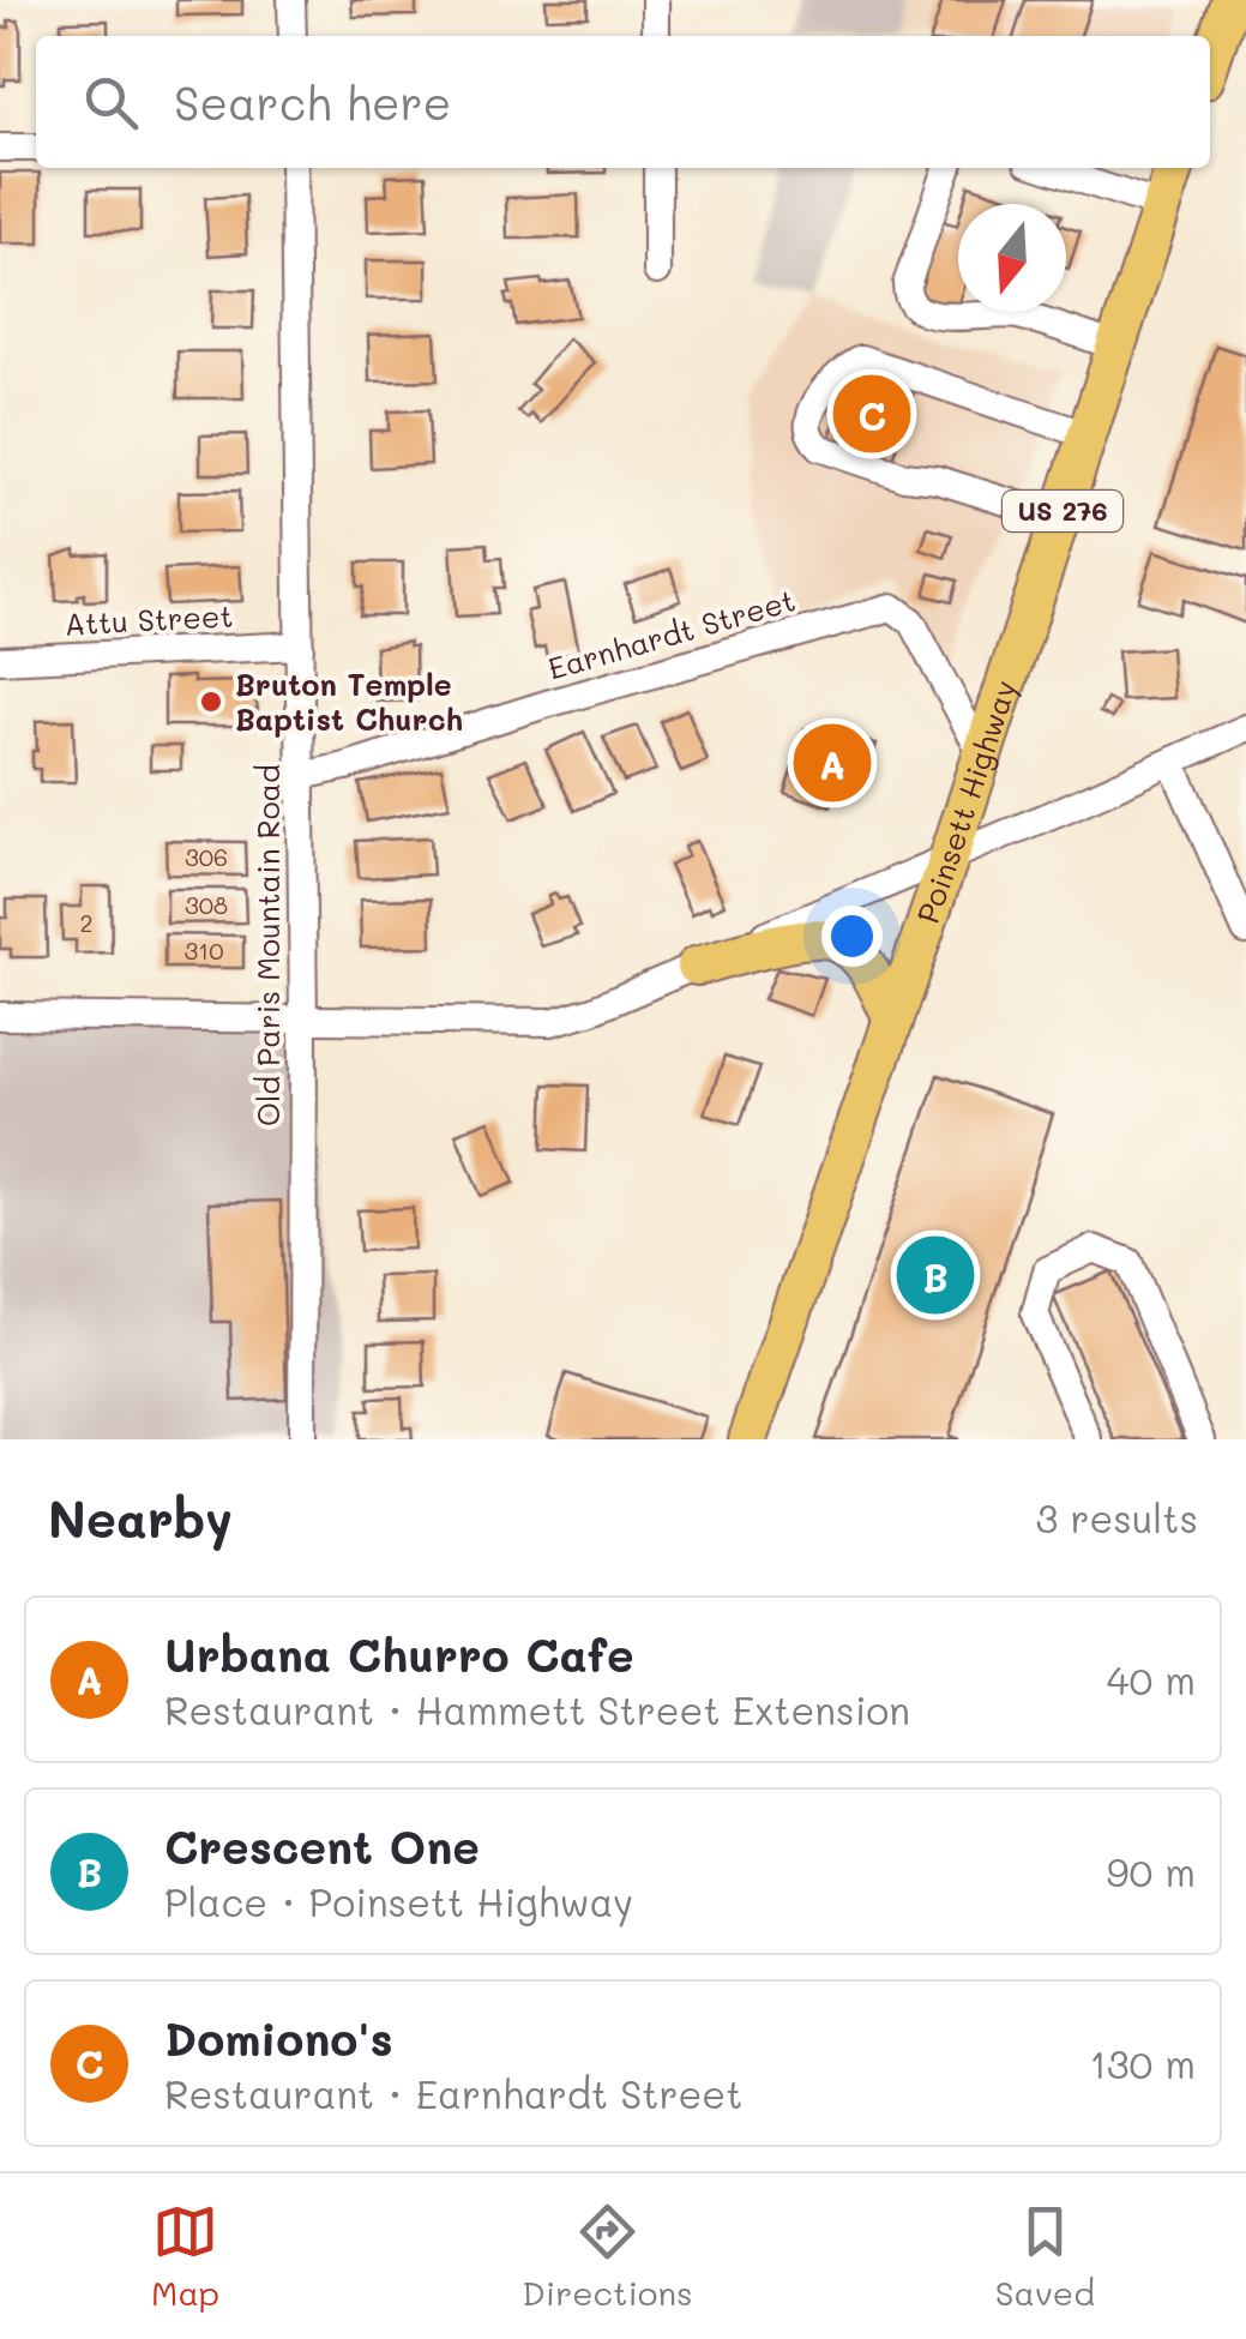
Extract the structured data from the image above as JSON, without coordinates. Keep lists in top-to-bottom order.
{
  "streets": {
    "highway": ["US 276", "Poinsett Highway"],
    "street": ["Attu Street", "Earnhardt Street", "Old Paris Mountain Road"]
  },
  "crossings": [
    ["Attu Street", "Old Paris Mountain Road"],
    ["Earnhardt Street", "Poinsett Highway"],
    ["Earnhardt Street", "Old Paris Mountain Road"]
  ],
  "places": ["Bruton Temple Baptist Church"],
  "house_numbers": [
    "306",
    "308",
    "2",
    "310"
  ],
  "north": "bottom",
  "page": {
    "search": "Search here",
    "pins": ["C", "A", "B"],
    "heading": ["Nearby", "3 results"],
    "list": [
      {
        "mark": "A",
        "name": "Urbana Churro Cafe",
        "note": "Restaurant · Hammett Street Extension",
        "value": "40 m"
      },
      {
        "mark": "B",
        "name": "Crescent One",
        "note": "Place · Poinsett Highway",
        "value": "90 m"
      },
      {
        "mark": "C",
        "name": "Domiono's",
        "note": "Restaurant · Earnhardt Street",
        "value": "130 m"
      }
    ],
    "nav": ["Map", "Directions", "Saved"]
  }
}
